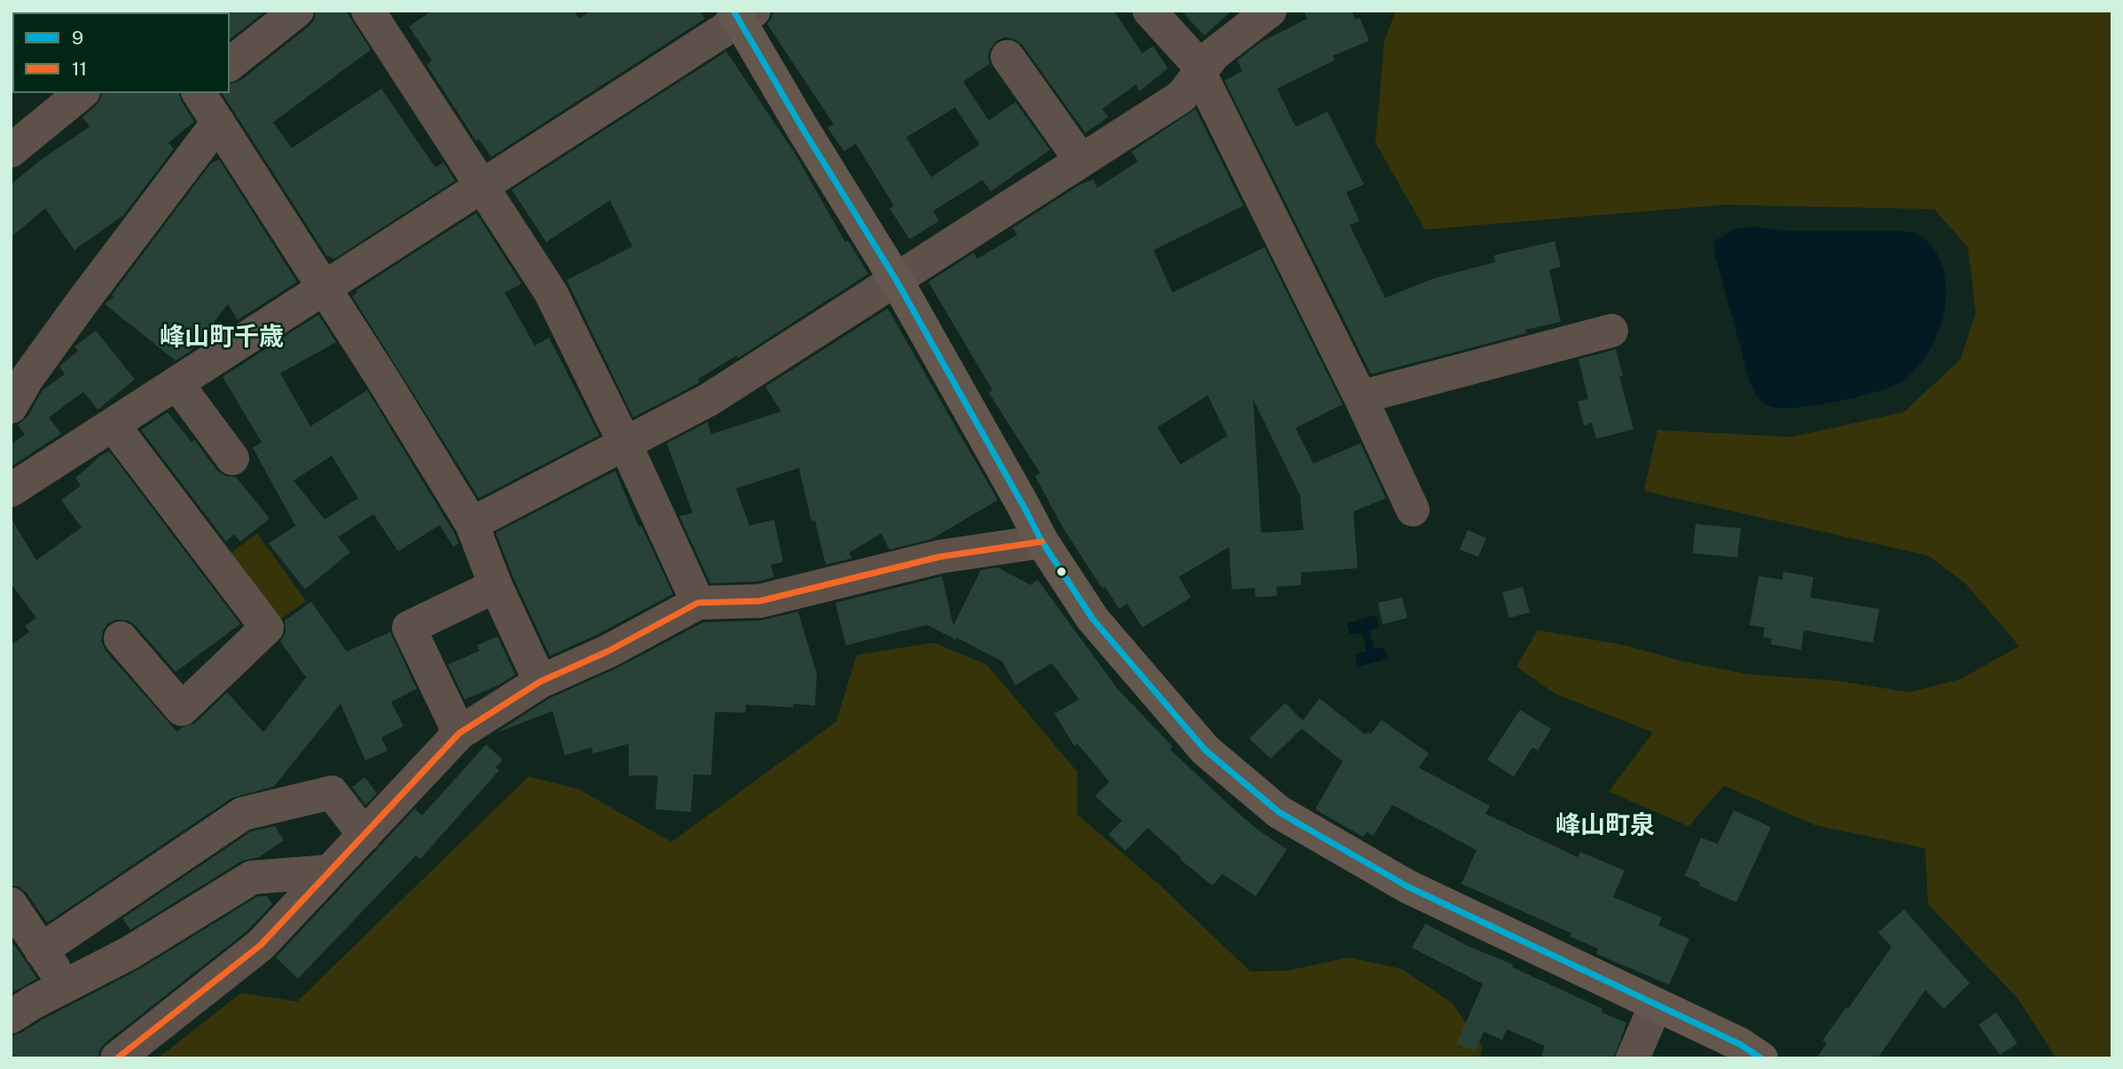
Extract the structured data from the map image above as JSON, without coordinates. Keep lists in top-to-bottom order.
{
  "districts": ["峰山町千歳", "峰山町泉"],
  "lines": ["transit line 9", "transit line 11"],
  "legend": ["9", "11"]
}
